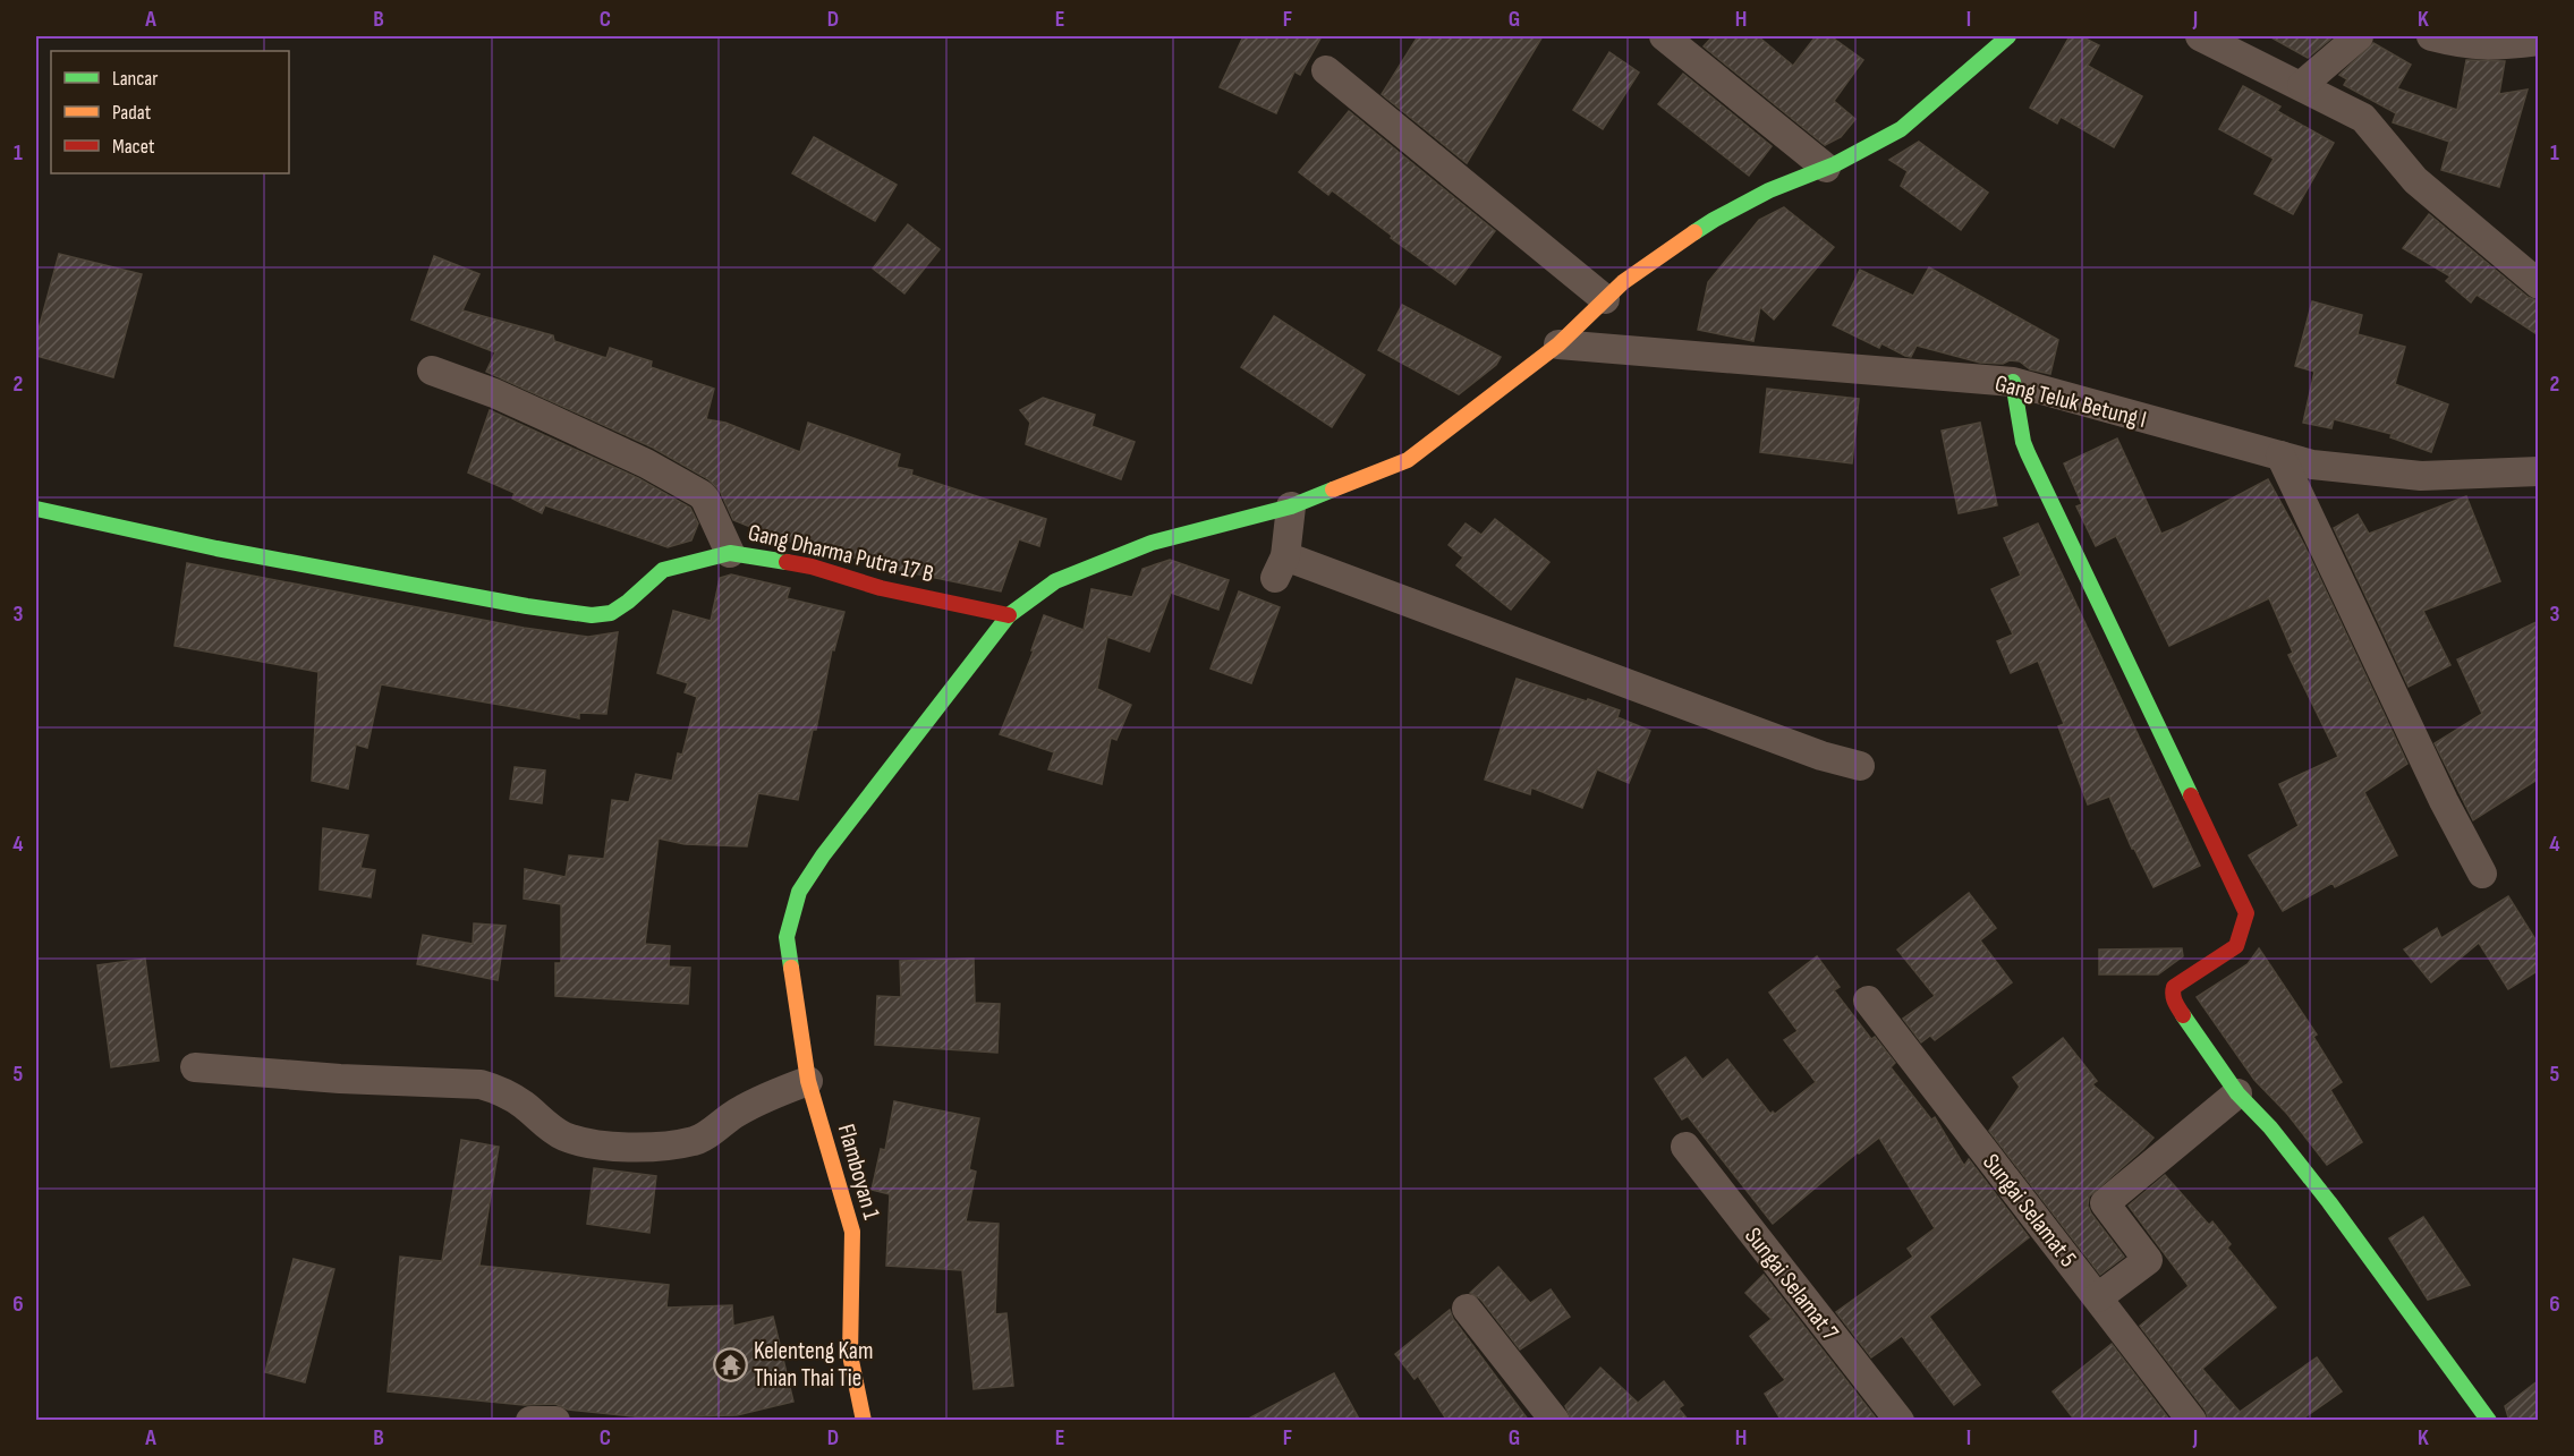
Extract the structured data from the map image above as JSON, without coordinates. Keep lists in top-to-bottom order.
{
  "streets": {
    "street": [
      "Gang Teluk Betung I",
      "Gang Dharma Putra 17 B",
      "Flamboyan 1",
      "Sungai Selamat 5",
      "Sungai Selamat 7"
    ]
  },
  "crossings": [
    ["Gang Dharma Putra 17 B", "Flamboyan 1"]
  ],
  "places": {
    "temple": ["Kelenteng Kam Thian Thai Tie"]
  },
  "legend": ["Lancar", "Padat", "Macet"],
  "grid": {
    "columns": [
      "A",
      "B",
      "C",
      "D",
      "E",
      "F",
      "G",
      "H",
      "I",
      "J",
      "K"
    ],
    "rows": [
      "1",
      "2",
      "3",
      "4",
      "5",
      "6"
    ]
  }
}
